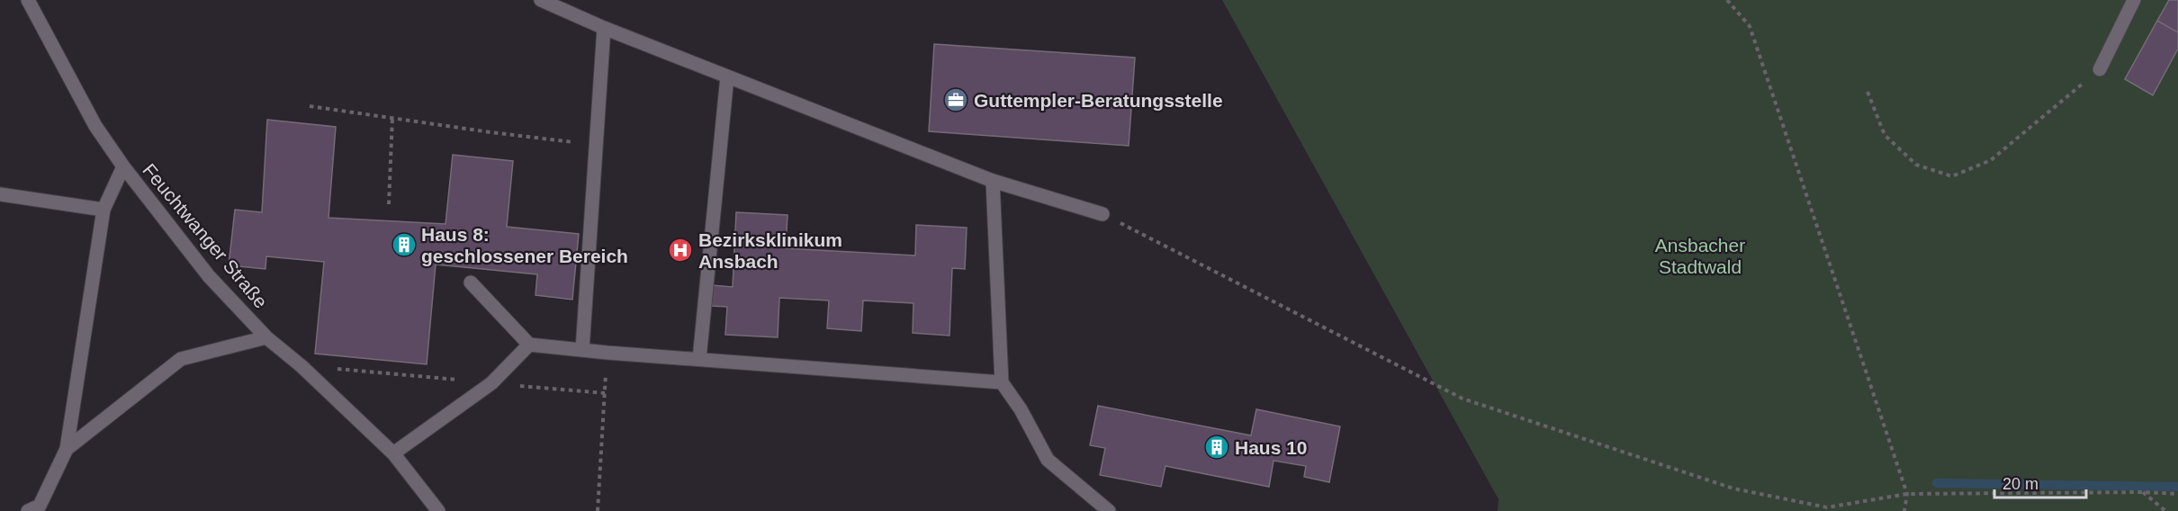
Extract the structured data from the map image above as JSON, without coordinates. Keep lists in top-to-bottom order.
{
  "streets": {
    "lane": ["Feuchtwanger Straße"]
  },
  "parks": ["Ansbacher Stadtwald"],
  "places": {
    "office": ["Guttempler-Beratungsstelle"],
    "building": ["Haus 8: geschlossener Bereich", "Haus 10"],
    "hospital": ["Bezirksklinikum Ansbach"]
  },
  "scale_bar": "20 m"
}
